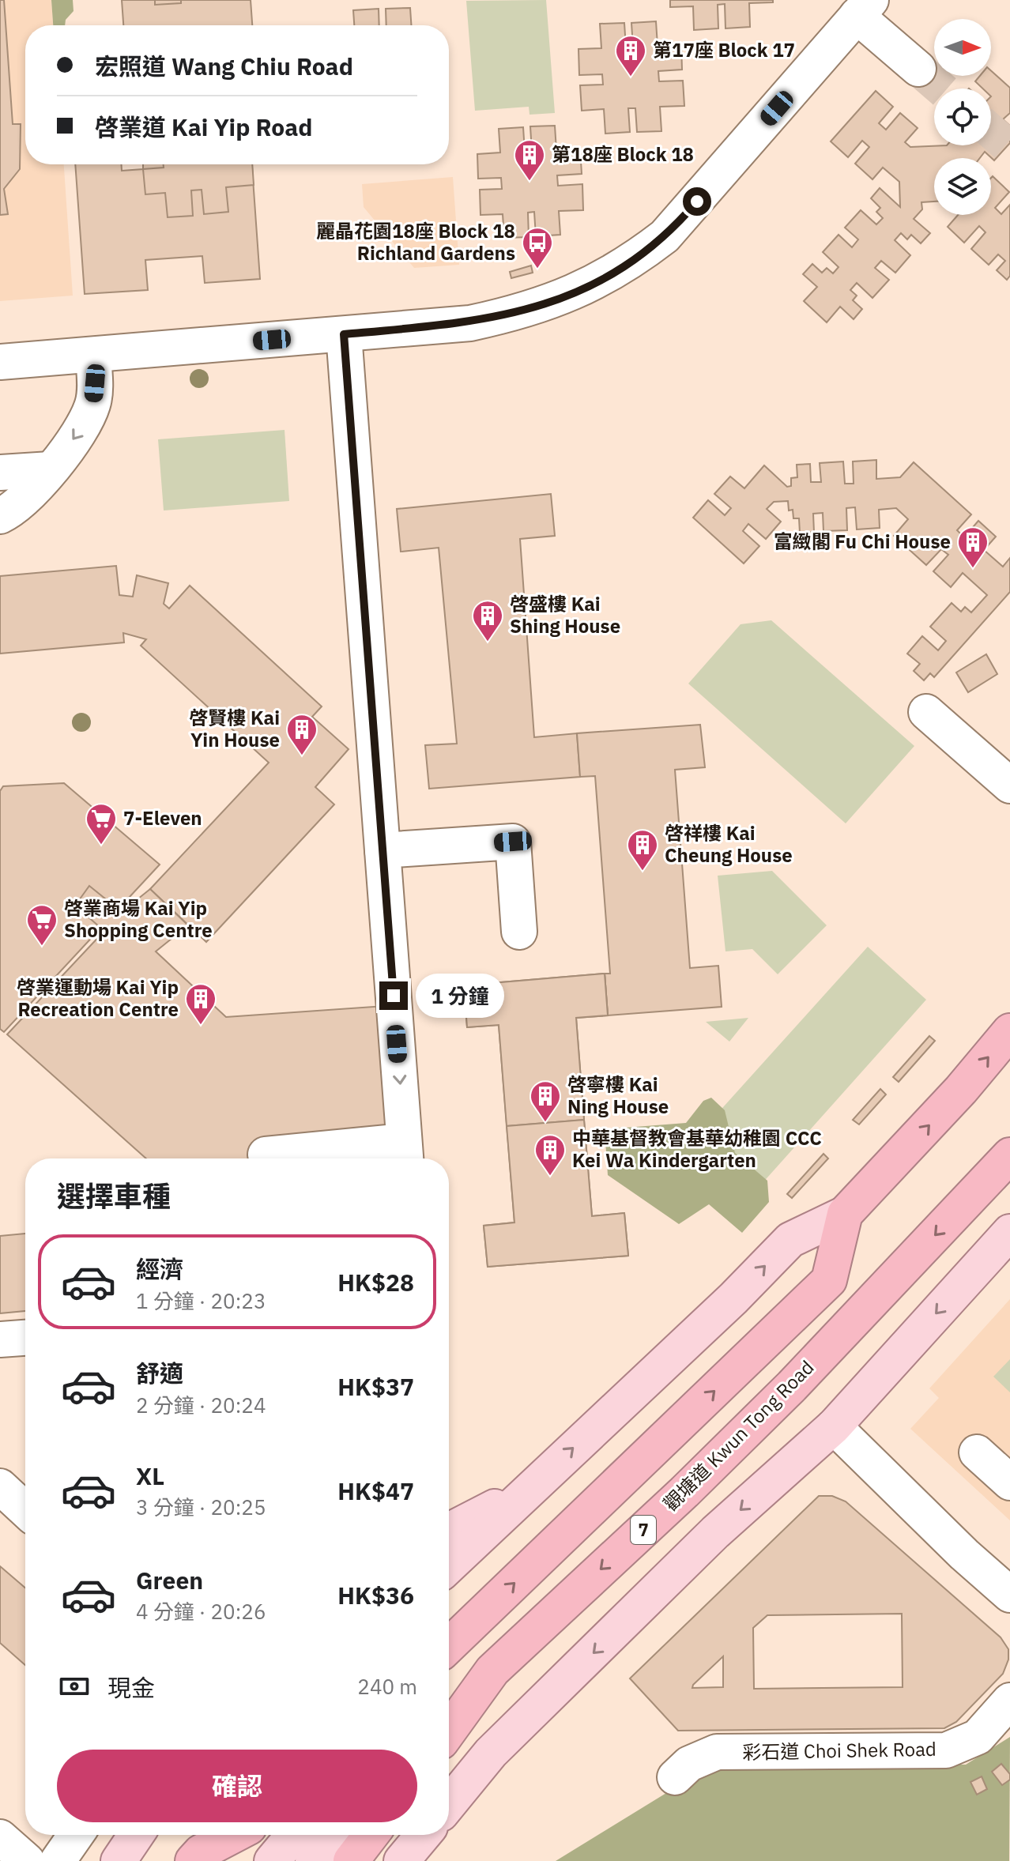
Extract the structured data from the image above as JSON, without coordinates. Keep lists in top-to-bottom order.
{
  "streets": {
    "highway": ["觀塘道 Kwun Tong Road", "7"],
    "street": ["彩石道 Choi Shek Road"]
  },
  "places": {
    "building": [
      "第17座 Block 17",
      "第18座 Block 18",
      "富緻閣 Fu Chi House",
      "啓盛樓 Kai Shing House",
      "啓賢樓 Kai Yin House",
      "啓祥樓 Kai Cheung House",
      "啓業運動場 Kai Yip Recreation Centre",
      "啓寧樓 Kai Ning House",
      "中華基督教會基華幼稚園 CCC Kei Wa Kindergarten"
    ],
    "bus stop": ["麗晶花園18座 Block 18 Richland Gardens"],
    "supermarket": ["7-Eleven", "啓業商場 Kai Yip Shopping Centre"]
  },
  "north": "right",
  "page": {
    "banner": ["宏照道 Wang Chiu Road", "啓業道 Kai Yip Road"],
    "bubble": "1 分鐘",
    "heading": "選擇車種",
    "list": [
      {
        "name": "經濟",
        "note": "1 分鐘 · 20:23",
        "value": "HK$28"
      },
      {
        "name": "舒適",
        "note": "2 分鐘 · 20:24",
        "value": "HK$37"
      },
      {
        "name": "XL",
        "note": "3 分鐘 · 20:25",
        "value": "HK$47"
      },
      {
        "name": "Green",
        "note": "4 分鐘 · 20:26",
        "value": "HK$36"
      }
    ],
    "pay": ["現金", "240 m"],
    "buttons": "確認"
  }
}
